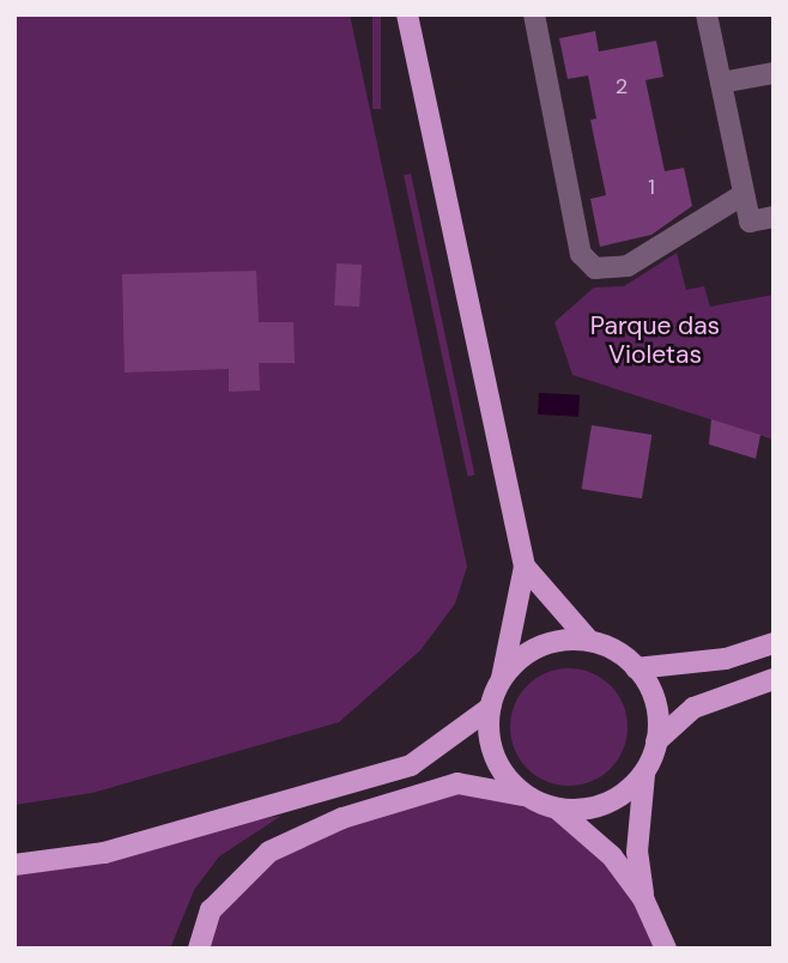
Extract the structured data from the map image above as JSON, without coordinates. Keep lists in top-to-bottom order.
{
  "parks": ["Parque das Violetas"],
  "house_numbers": ["2", "1"]
}
